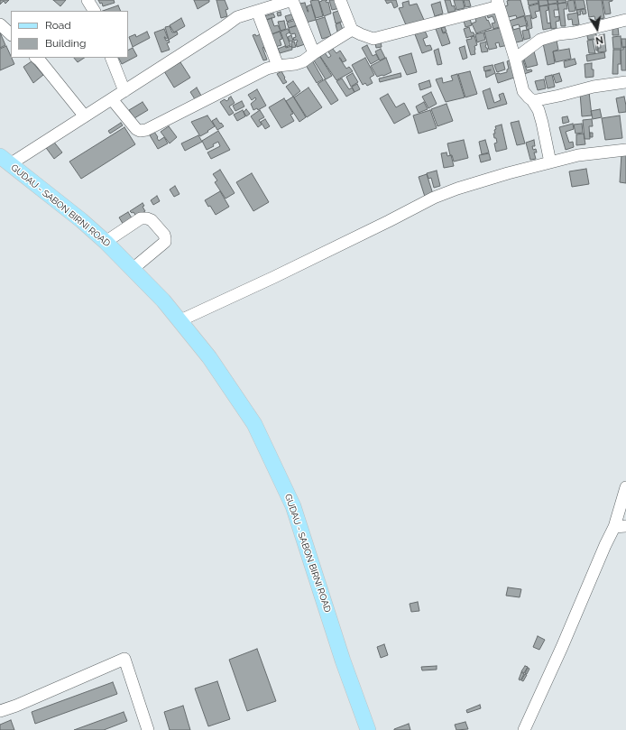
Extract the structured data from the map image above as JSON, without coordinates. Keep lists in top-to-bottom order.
{
  "streets": {
    "main road": ["GUDAU - SABON BIRNI ROAD"]
  },
  "legend": ["Road", "Building"],
  "north": "bottom"
}
